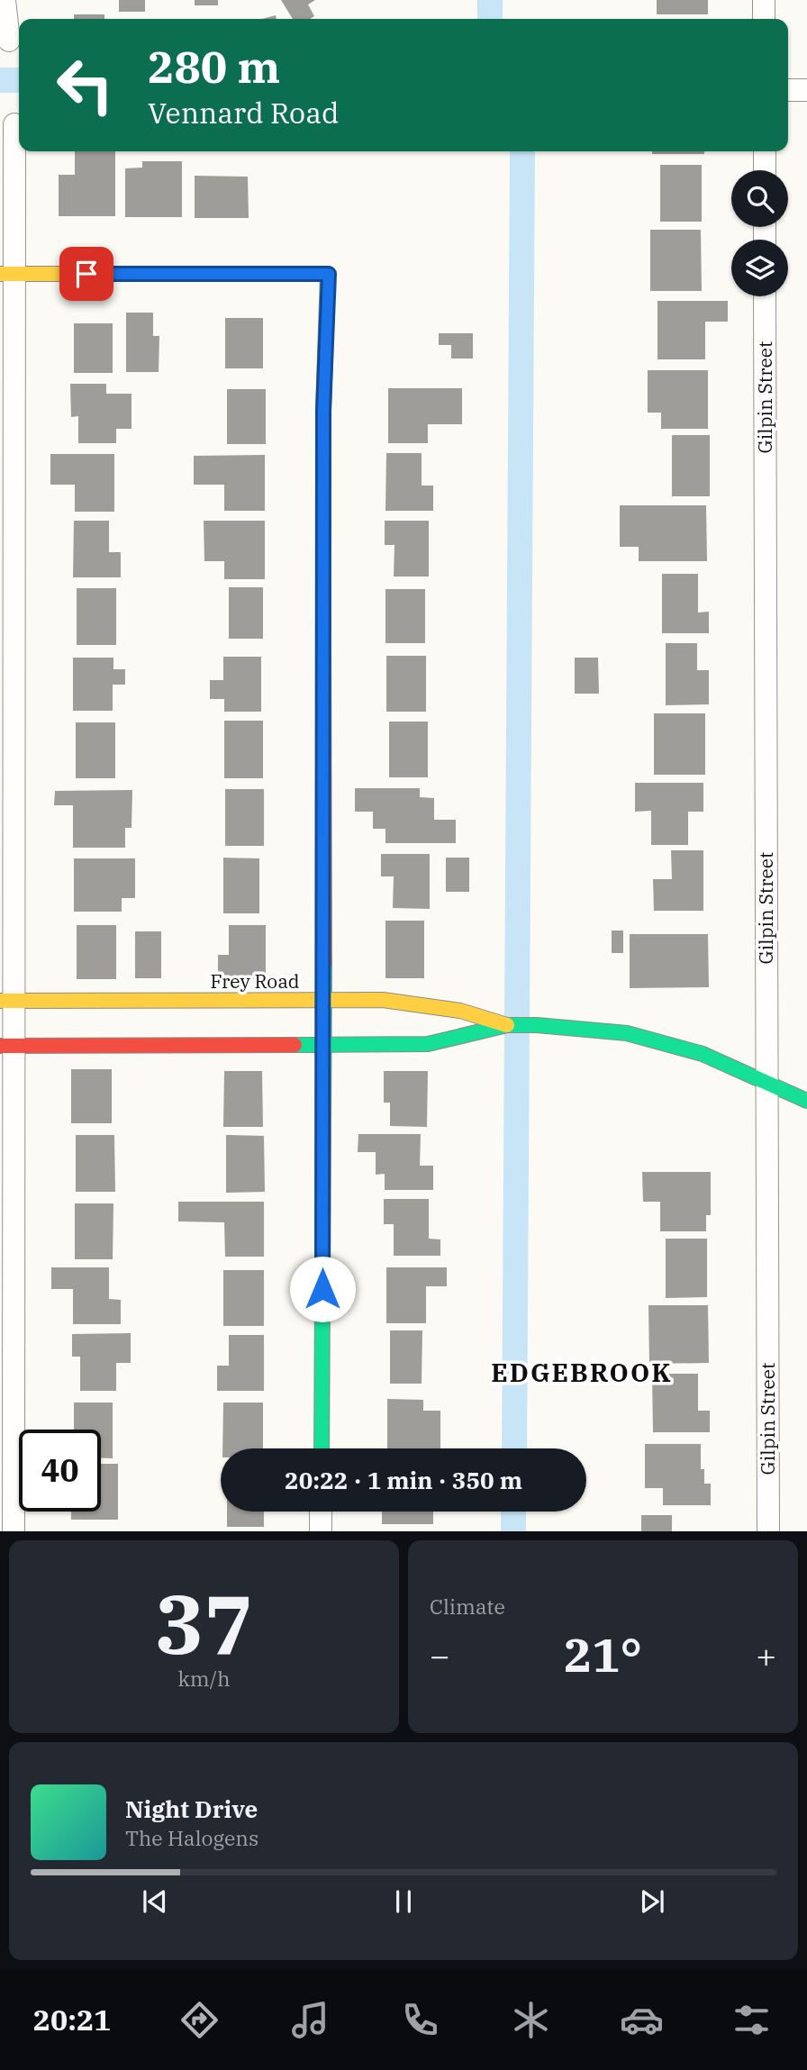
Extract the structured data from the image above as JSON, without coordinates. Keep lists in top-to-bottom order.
{
  "streets": {
    "street": ["Gilpin Street", "Frey Road"]
  },
  "crossings": [
    ["Gilpin Street", "Frey Road"]
  ],
  "districts": ["EDGEBROOK"],
  "page": {
    "turn": ["280 m", "Vennard Road"],
    "limit": "40",
    "trip": "20:22 · 1 min · 350 m",
    "tile": [
      ["37", "km/h"],
      "Climate"
    ],
    "heat": ["−", "21°", "+"],
    "song": ["Night Drive", "The Halogens"],
    "tabs": "20:21"
  }
}
